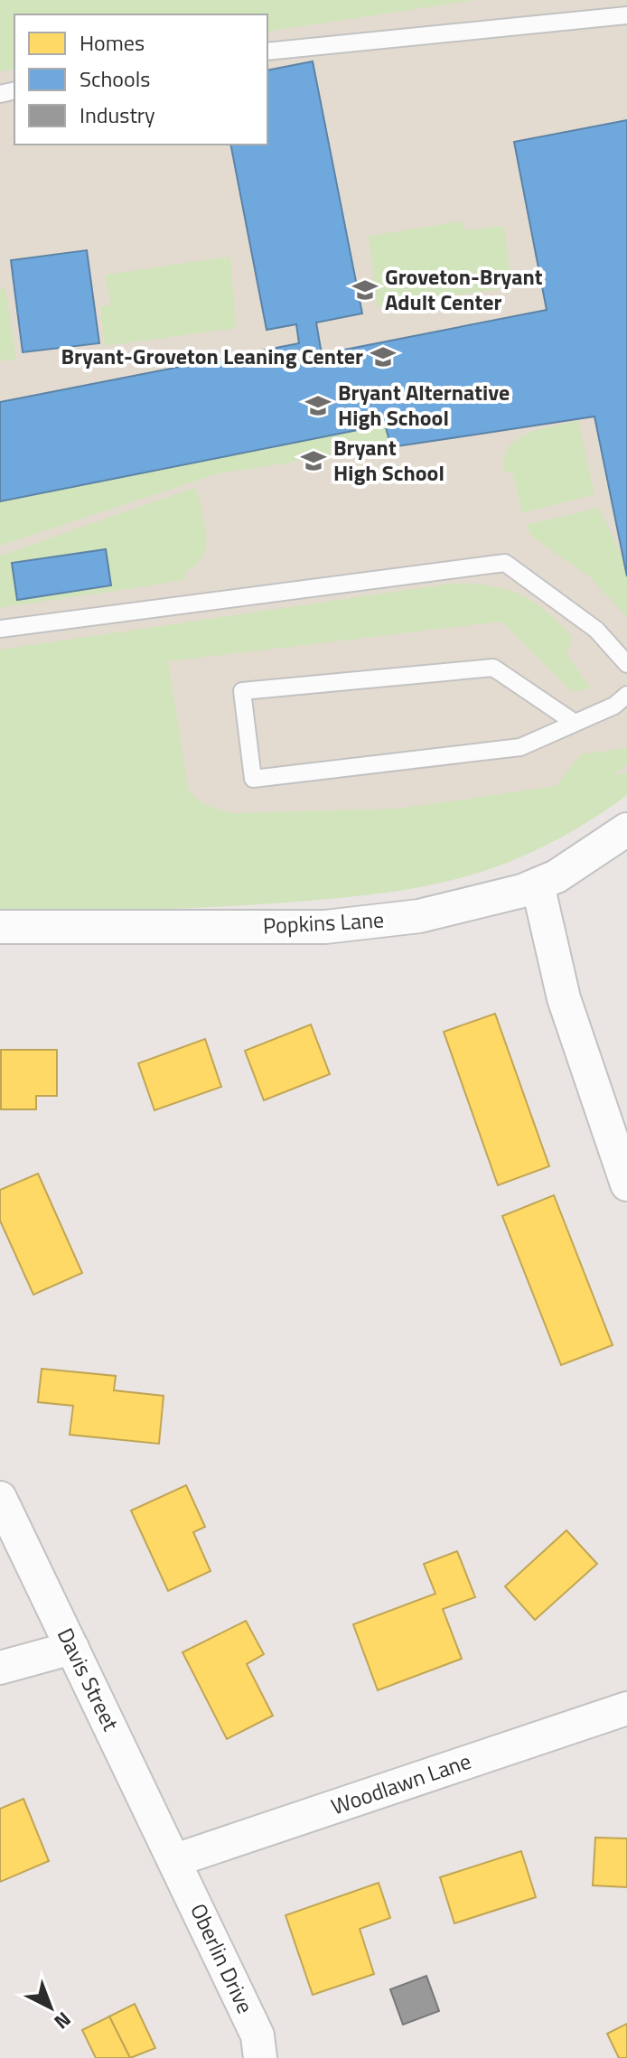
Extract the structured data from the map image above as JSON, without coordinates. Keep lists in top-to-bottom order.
{
  "streets": {
    "street": [
      "Popkins Lane",
      "Davis Street",
      "Woodlawn Lane",
      "Oberlin Drive"
    ]
  },
  "crossings": [
    ["Davis Street", "Woodlawn Lane"],
    ["Davis Street", "Oberlin Drive"],
    ["Woodlawn Lane", "Oberlin Drive"]
  ],
  "places": {
    "school or university": [
      "Groveton-Bryant Adult Center",
      "Bryant-Groveton Leaning Center",
      "Bryant Alternative High School",
      "Bryant High School"
    ]
  },
  "legend": ["Homes", "Schools", "Industry"],
  "north": "bottom right"
}
